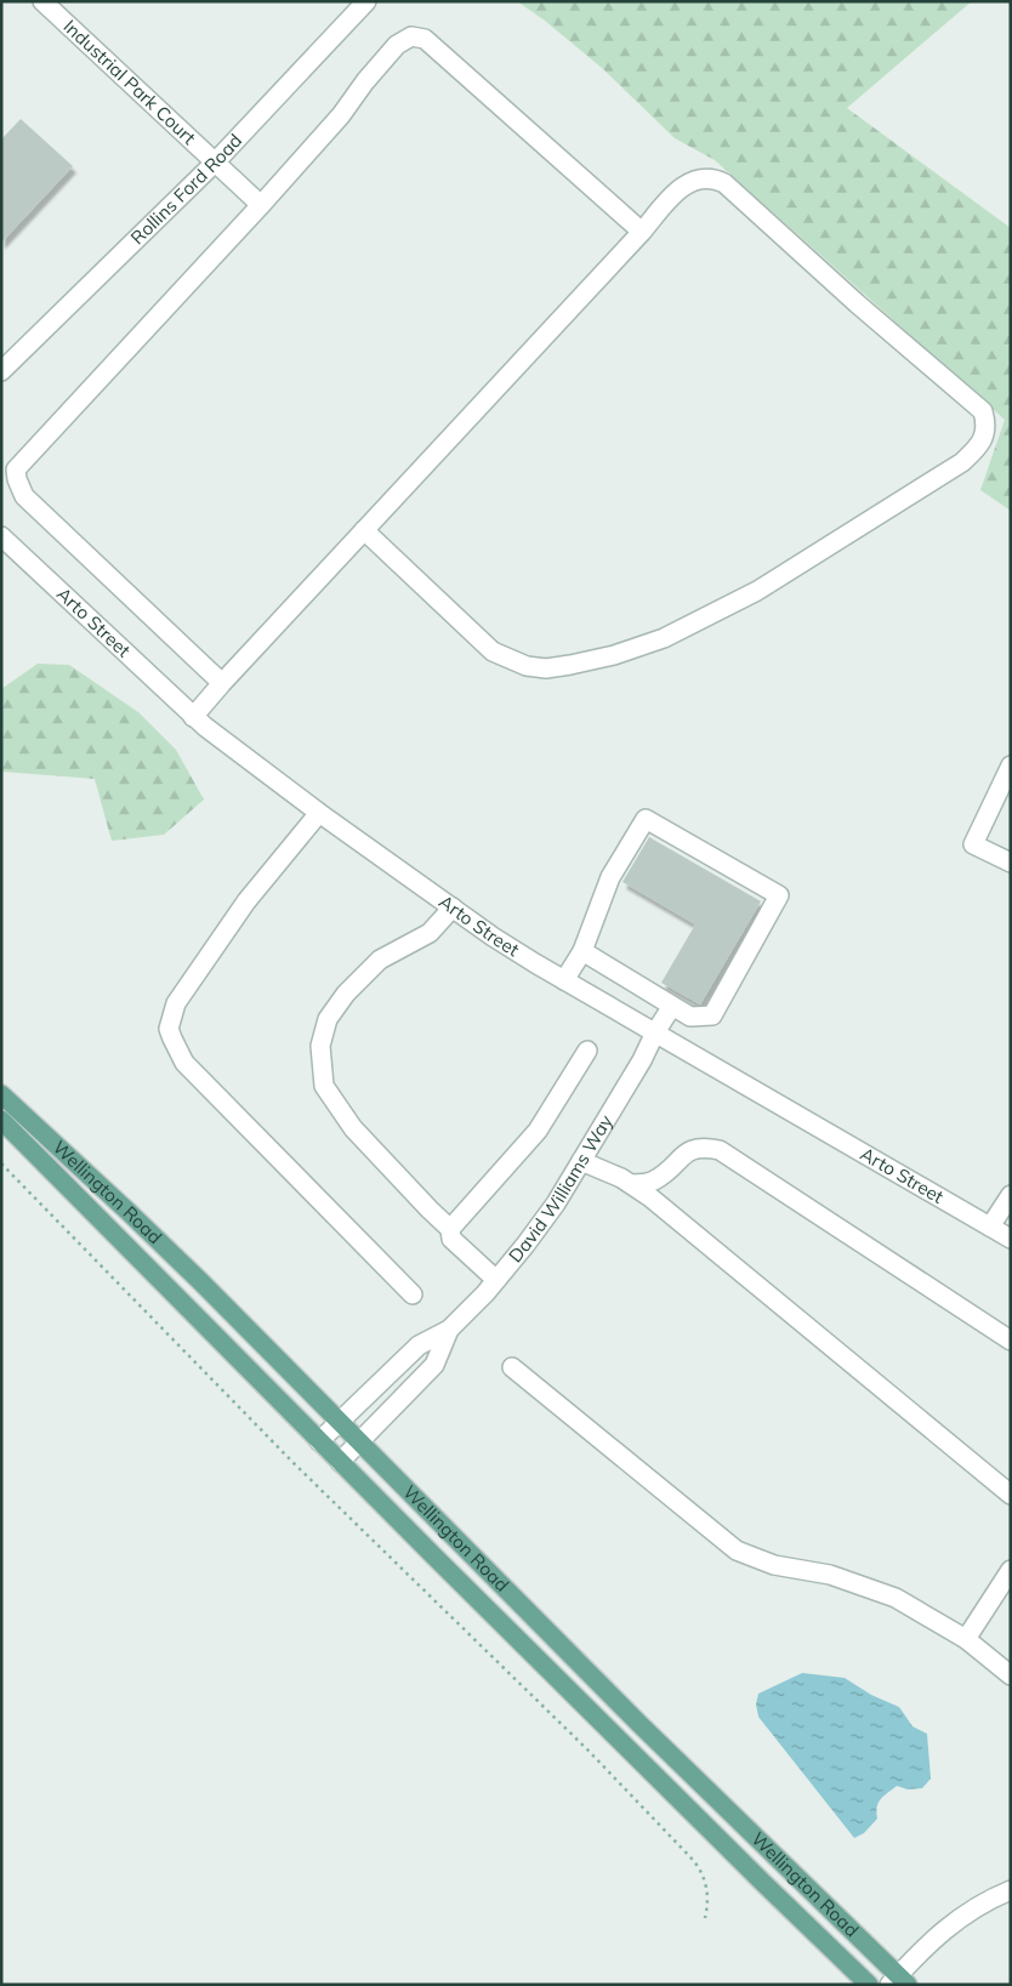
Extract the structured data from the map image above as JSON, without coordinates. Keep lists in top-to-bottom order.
{
  "streets": {
    "main road": ["Wellington Road"],
    "street": [
      "Industrial Park Court",
      "Rollins Ford Road",
      "Arto Street",
      "David Williams Way"
    ]
  },
  "crossings": [
    ["Industrial Park Court", "Rollins Ford Road"],
    ["Arto Street", "David Williams Way"],
    ["David Williams Way", "Wellington Road"]
  ]
}
